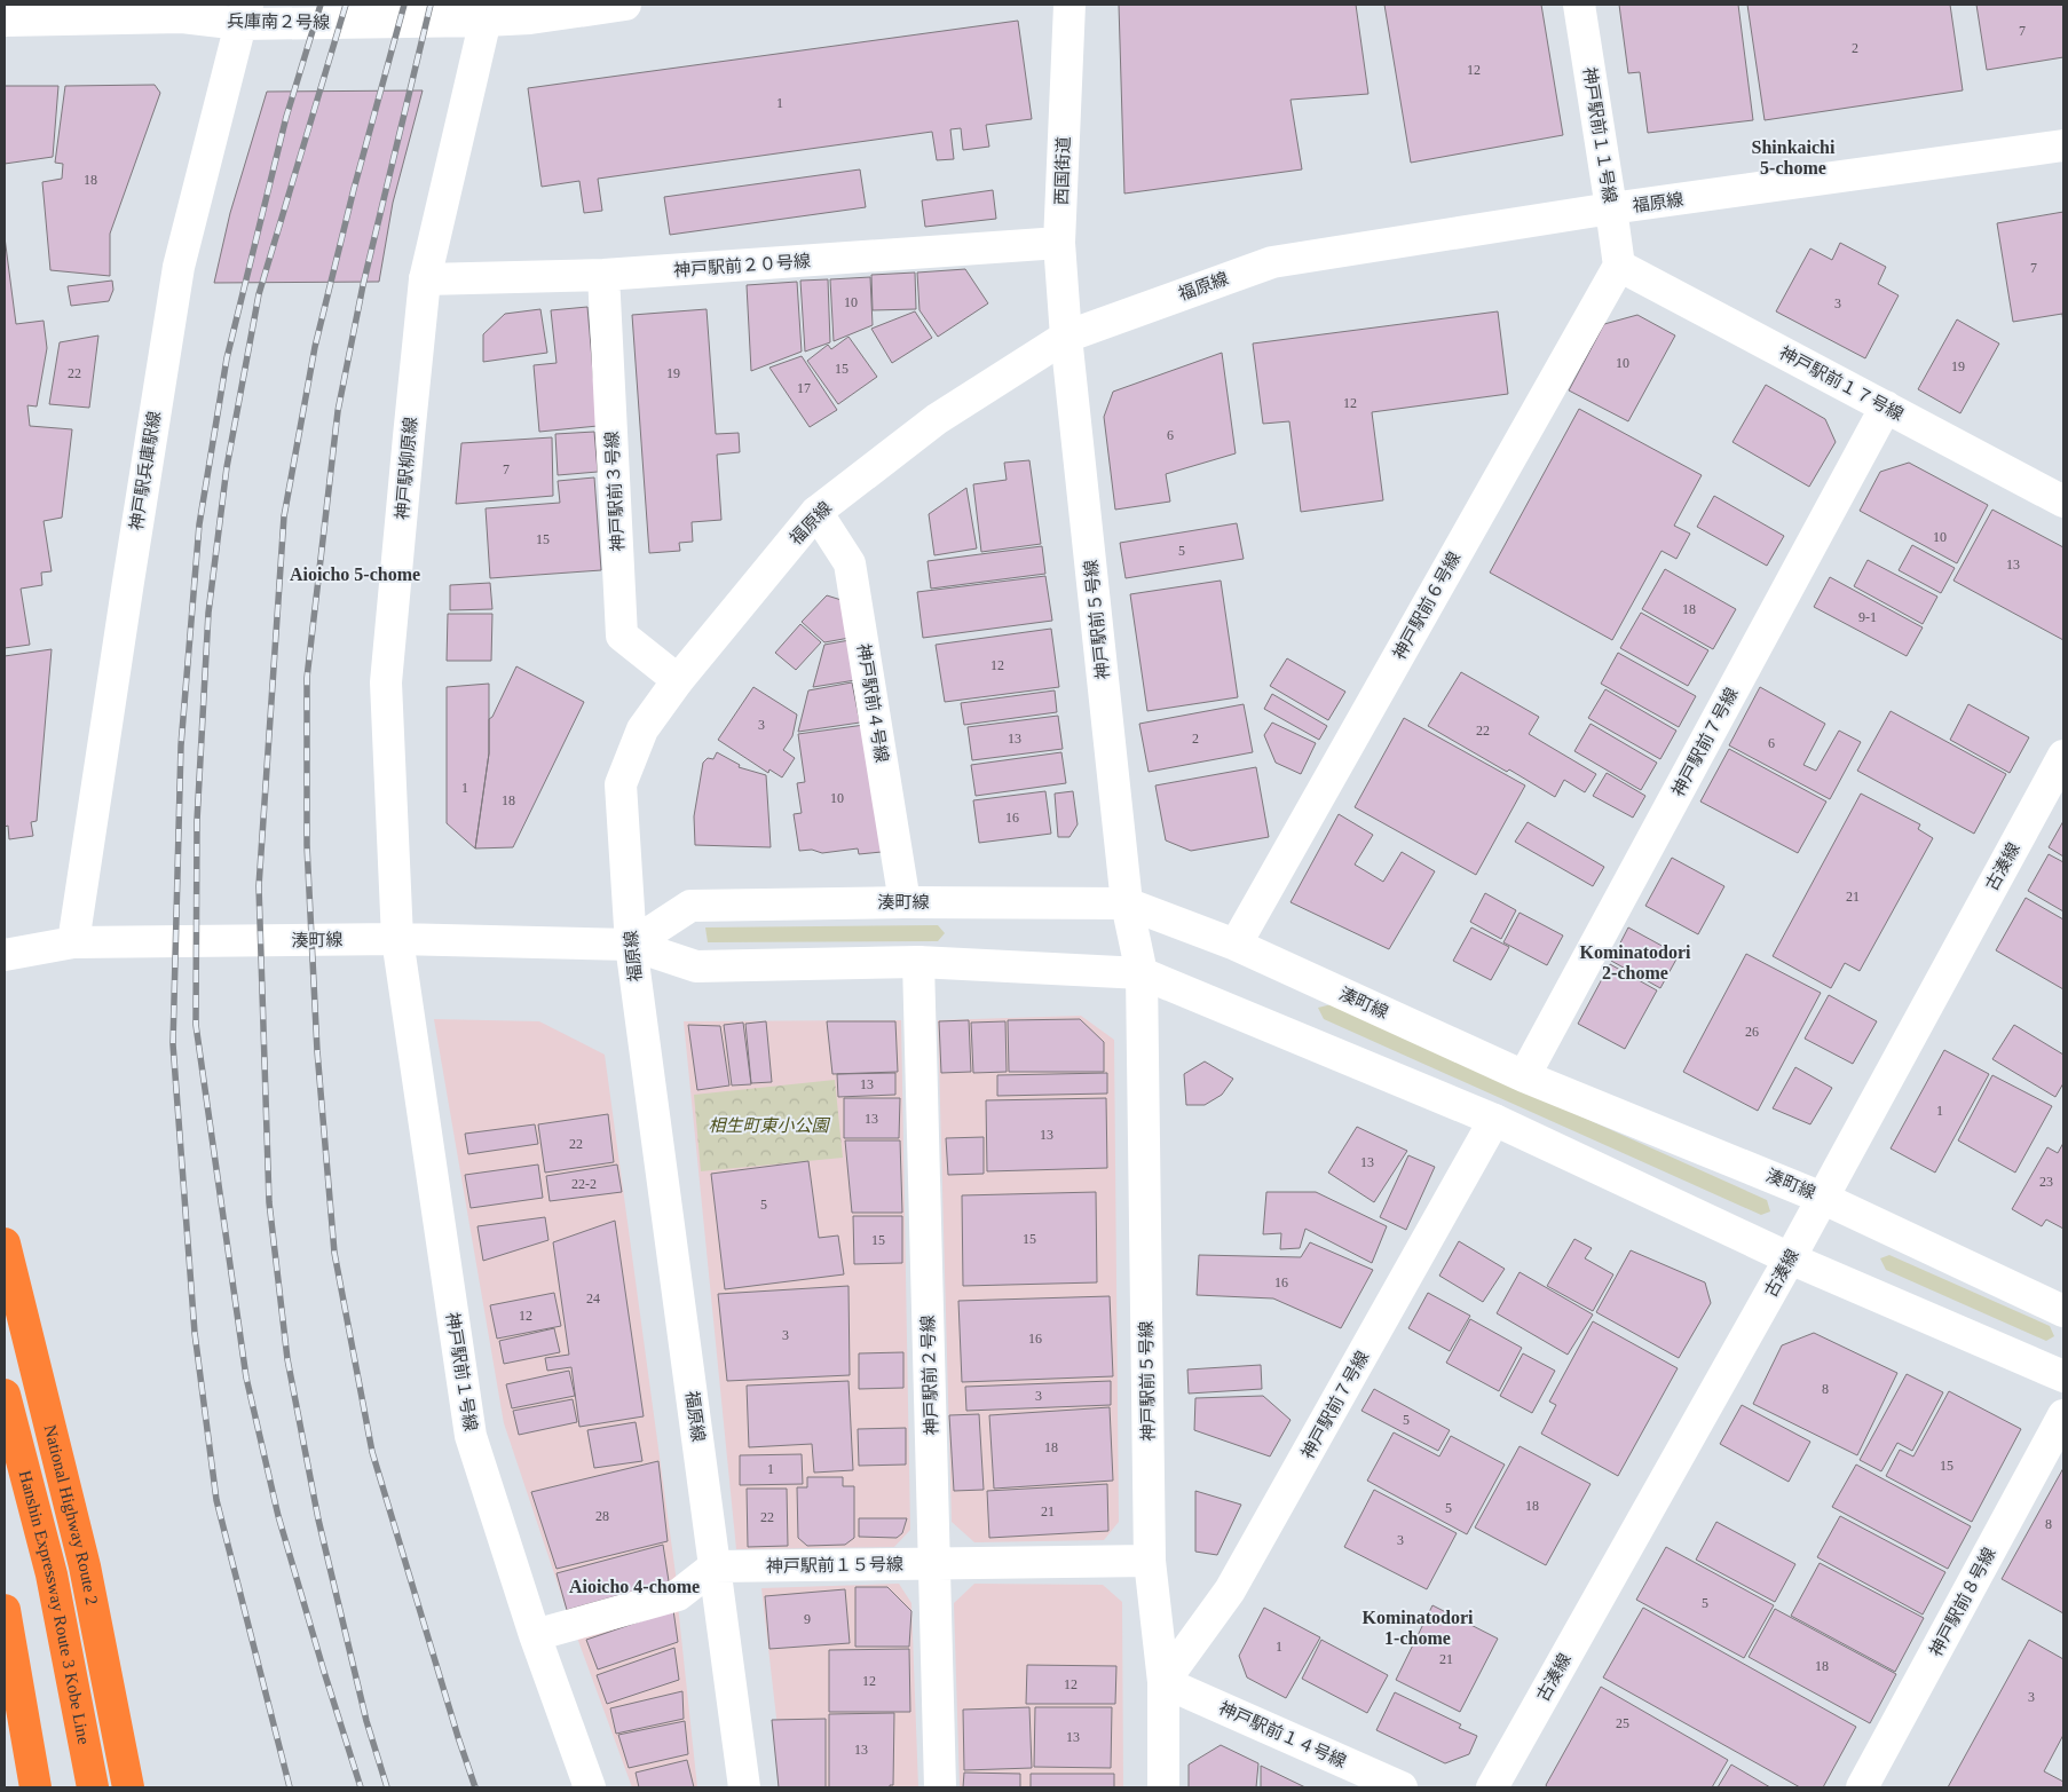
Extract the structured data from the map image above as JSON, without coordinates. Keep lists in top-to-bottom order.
{
  "streets": {
    "highway": ["National Highway Route 2", "Hanshin Expressway Route 3 Kobe Line"],
    "street": [
      "兵庫南２号線",
      "神戸駅前１１号線",
      "西国街道",
      "福原線",
      "神戸駅前２０号線",
      "神戸駅前１７号線",
      "神戸駅柳原線",
      "神戸駅兵庫駅線",
      "神戸駅前３号線",
      "神戸駅前６号線",
      "神戸駅前５号線",
      "神戸駅前４号線",
      "神戸駅前７号線",
      "古湊線",
      "湊町線",
      "神戸駅前１号線",
      "神戸駅前２号線",
      "神戸駅前１５号線",
      "神戸駅前８号線",
      "神戸駅前１４号線"
    ]
  },
  "crossings": [
    ["兵庫南２号線", "神戸駅柳原線"],
    ["兵庫南２号線", "神戸駅兵庫駅線"],
    ["神戸駅前１１号線", "福原線"],
    ["神戸駅前１１号線", "神戸駅前１７号線"],
    ["神戸駅前１１号線", "神戸駅前６号線"],
    ["西国街道", "福原線"],
    ["西国街道", "神戸駅前２０号線"],
    ["西国街道", "神戸駅前５号線"],
    ["福原線", "神戸駅前３号線"],
    ["福原線", "神戸駅前５号線"],
    ["福原線", "神戸駅前４号線"],
    ["福原線", "湊町線"],
    ["福原線", "神戸駅前１５号線"],
    ["神戸駅前２０号線", "神戸駅柳原線"],
    ["神戸駅前２０号線", "神戸駅前３号線"],
    ["神戸駅前１７号線", "神戸駅前６号線"],
    ["神戸駅前１７号線", "神戸駅前７号線"],
    ["神戸駅柳原線", "湊町線"],
    ["神戸駅柳原線", "神戸駅前１号線"],
    ["神戸駅兵庫駅線", "湊町線"],
    ["神戸駅前６号線", "湊町線"],
    ["神戸駅前５号線", "神戸駅前７号線"],
    ["神戸駅前５号線", "湊町線"],
    ["神戸駅前５号線", "神戸駅前１５号線"],
    ["神戸駅前５号線", "神戸駅前１４号線"],
    ["神戸駅前４号線", "湊町線"],
    ["神戸駅前７号線", "湊町線"],
    ["神戸駅前７号線", "神戸駅前１４号線"],
    ["古湊線", "湊町線"],
    ["湊町線", "神戸駅前１号線"],
    ["湊町線", "神戸駅前２号線"],
    ["神戸駅前２号線", "神戸駅前１５号線"]
  ],
  "districts": [
    "Shinkaichi 5-chome",
    "Aioicho 5-chome",
    "Kominatodori 2-chome",
    "Aioicho 4-chome",
    "Kominatodori 1-chome"
  ],
  "parks": ["相生町東小公園"],
  "house_numbers": [
    "7",
    "2",
    "12",
    "1",
    "18",
    "7",
    "10",
    "3",
    "10",
    "19",
    "15",
    "22",
    "19",
    "17",
    "12",
    "6",
    "7",
    "10",
    "15",
    "5",
    "13",
    "18",
    "9-1",
    "12",
    "3",
    "22",
    "13",
    "2",
    "6",
    "1",
    "10",
    "18",
    "16",
    "21",
    "26",
    "13",
    "1",
    "13",
    "13",
    "22",
    "13",
    "23",
    "22-2",
    "5",
    "15",
    "15",
    "16",
    "24",
    "12",
    "3",
    "16",
    "8",
    "3",
    "5",
    "18",
    "15",
    "1",
    "18",
    "5",
    "21",
    "28",
    "22",
    "8",
    "3",
    "5",
    "9",
    "1",
    "21",
    "18",
    "12",
    "12",
    "3",
    "25",
    "13",
    "13"
  ]
}
